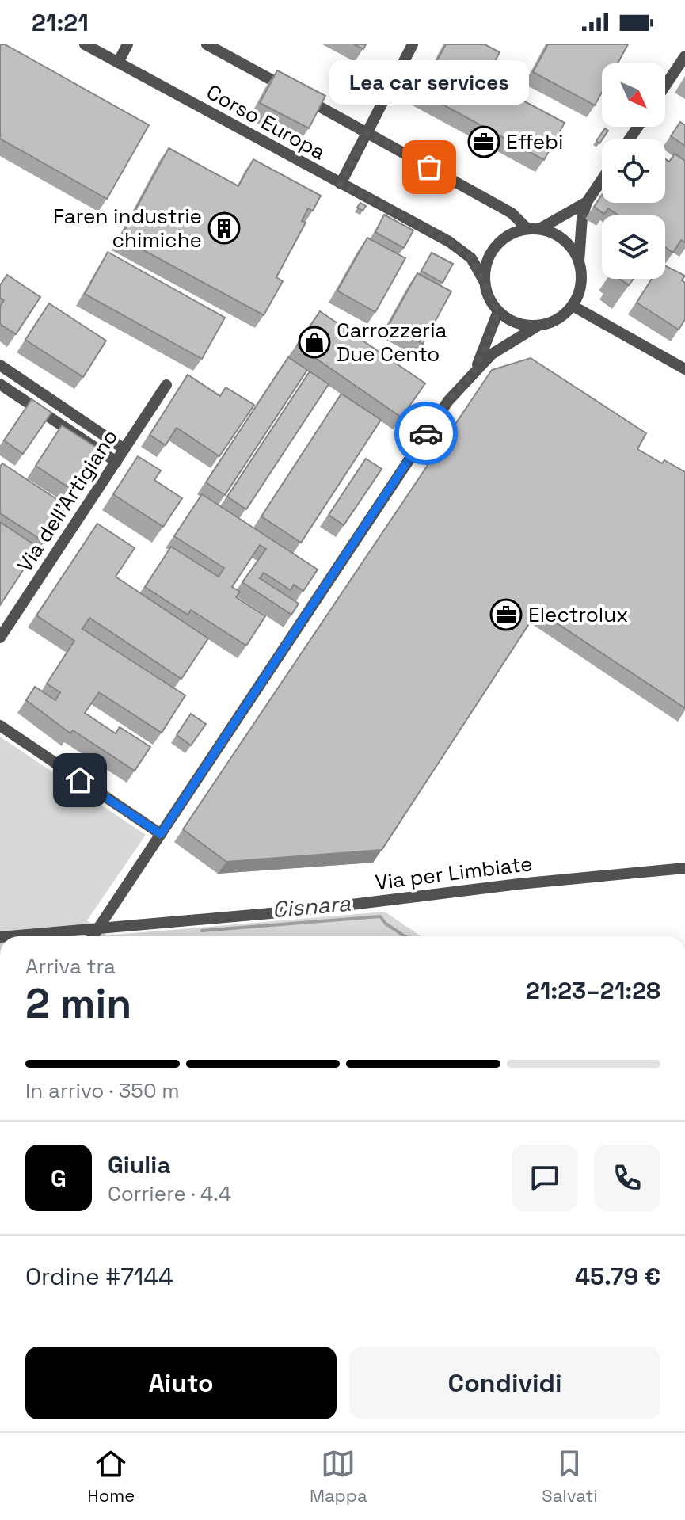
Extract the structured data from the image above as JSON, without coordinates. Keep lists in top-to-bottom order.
{
  "streets": {
    "street": ["Corso Europa", "Via dell'Artigiano", "Via per Limbiate"]
  },
  "water": ["Cisnara"],
  "places": {
    "office": ["Effebi", "Electrolux"],
    "other": ["Lea car services"],
    "building": ["Faren industrie chimiche"],
    "shop": ["Carrozzeria Due Cento"]
  },
  "north": "bottom right",
  "page": {
    "status": "21:21",
    "bubble": "Lea car services",
    "heading": ["2 min", "Arriva tra", "21:23–21:28"],
    "panel": [
      "Giulia",
      "Corriere · 4.4",
      "Ordine #7144",
      "45.79 €"
    ],
    "bar": "In arrivo · 350 m",
    "round": "G",
    "buttons": ["Aiuto", "Condividi"],
    "tabs": ["Home", "Mappa", "Salvati"]
  }
}
